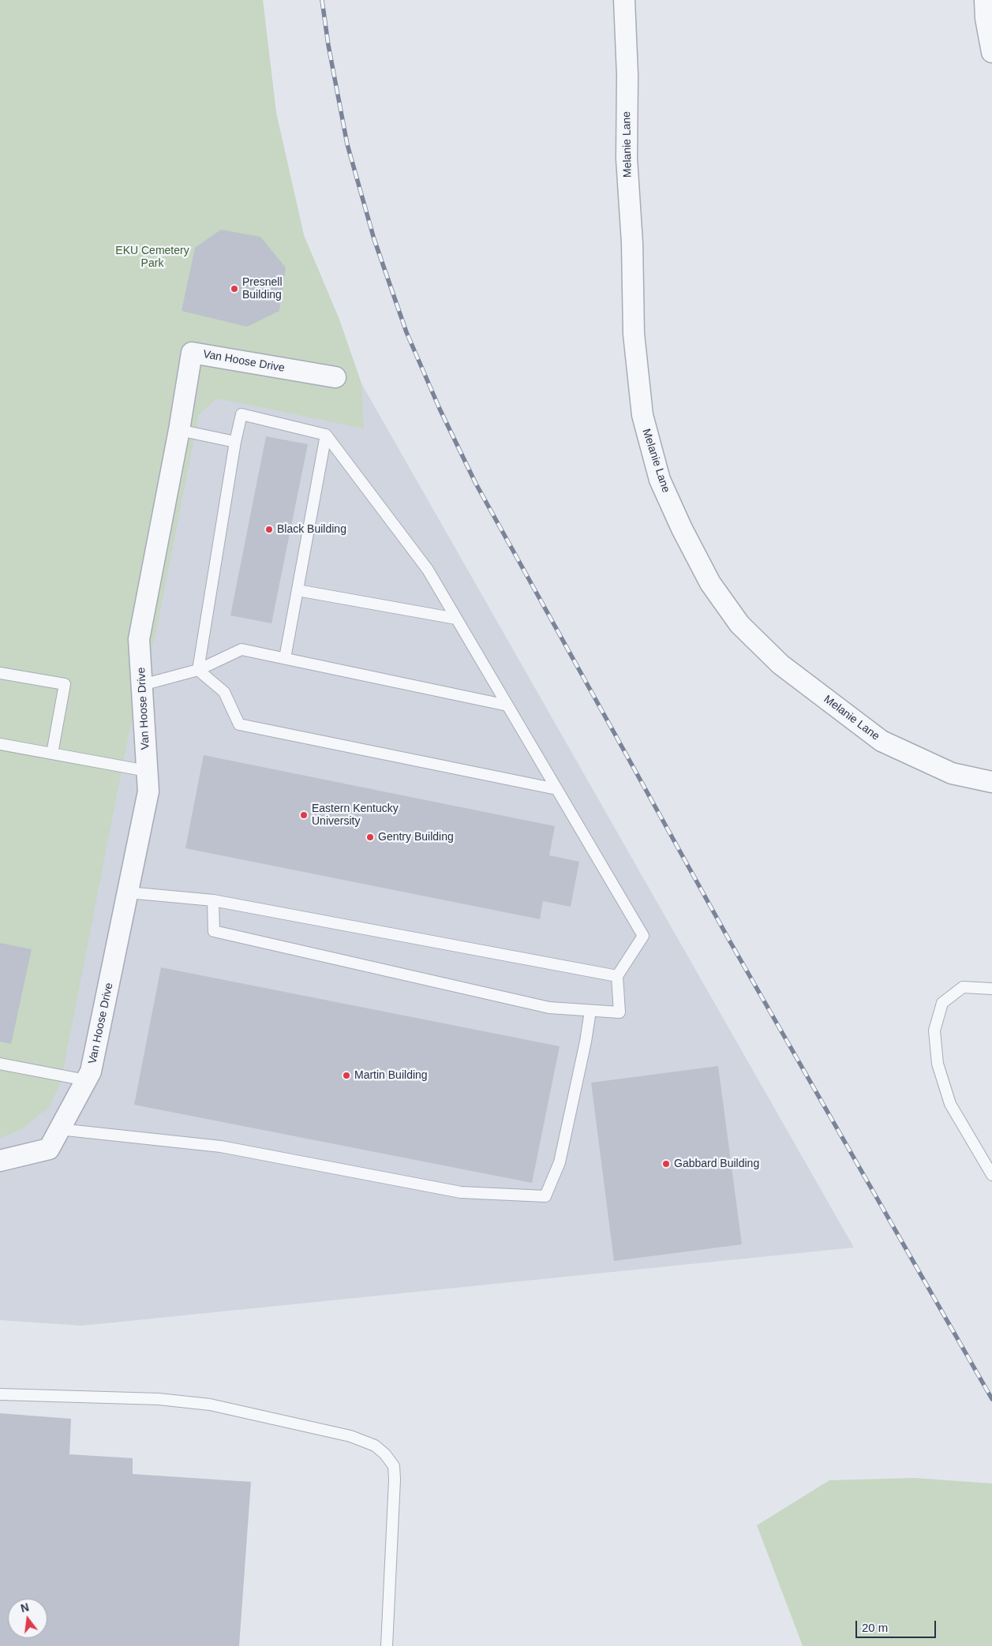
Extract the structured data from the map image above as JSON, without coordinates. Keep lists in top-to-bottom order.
{
  "streets": {
    "street": ["Melanie Lane", "Van Hoose Drive"]
  },
  "parks": ["EKU Cemetery Park"],
  "places": [
    "Presnell Building",
    "Black Building",
    "Eastern Kentucky University",
    "Gentry Building",
    "Martin Building",
    "Gabbard Building"
  ],
  "scale_bar": "20 m",
  "north": "top"
}
